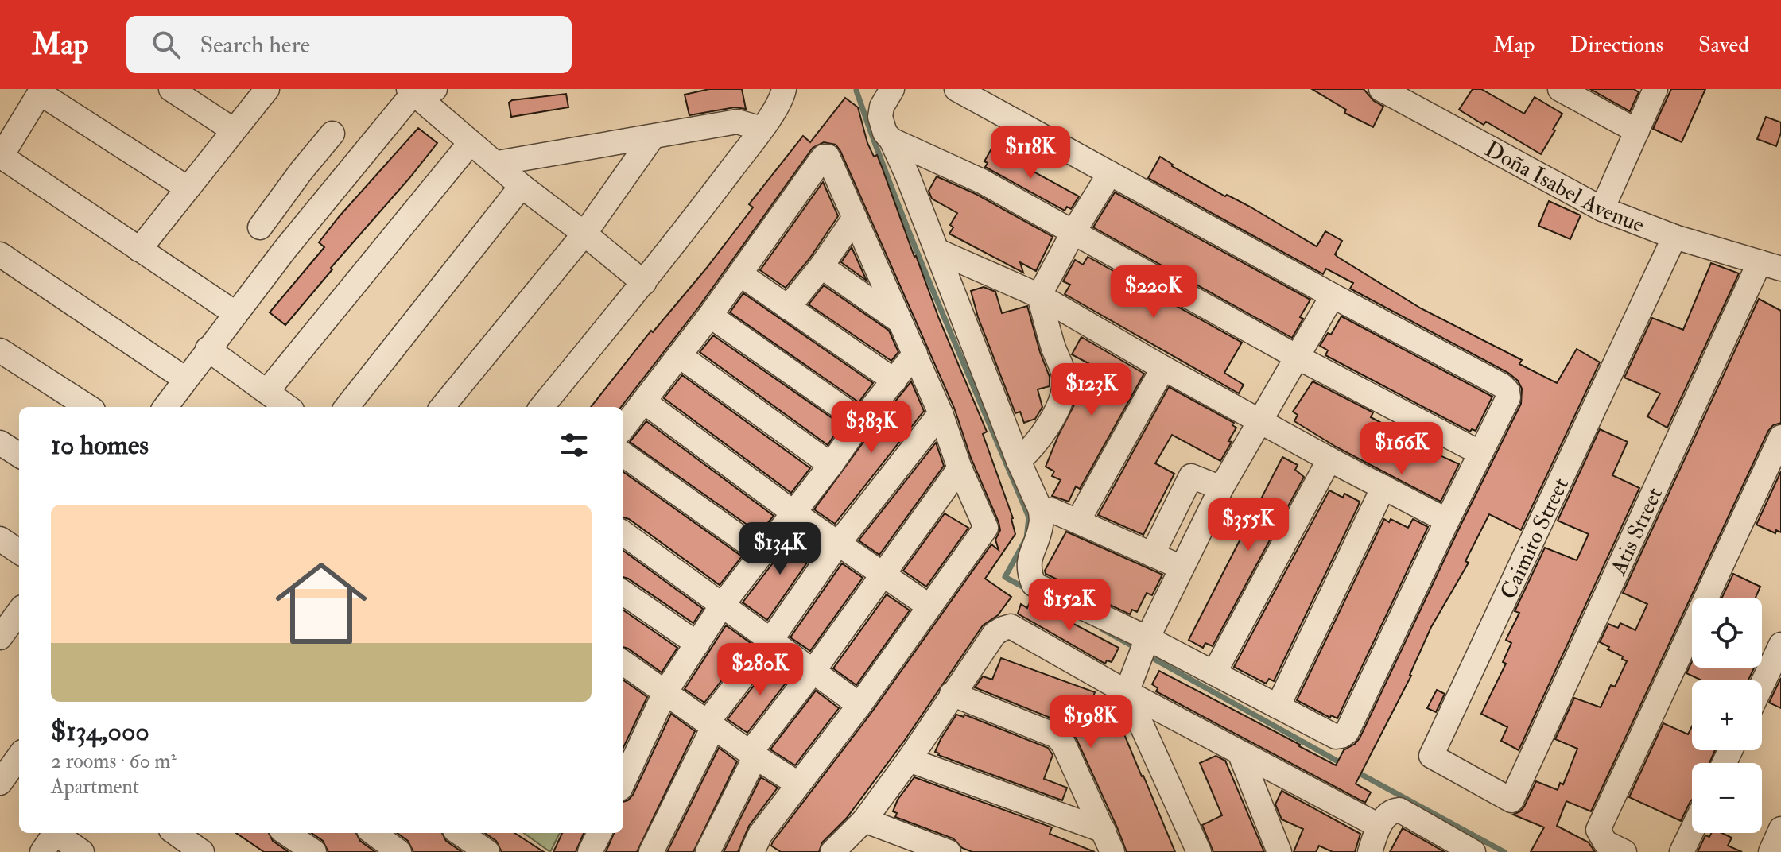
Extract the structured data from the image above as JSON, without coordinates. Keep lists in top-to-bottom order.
{
  "streets": {
    "street": ["Doña Isabel Avenue", "Atis Street", "Caimito Street"]
  },
  "crossings": [
    ["Doña Isabel Avenue", "Atis Street"],
    ["Doña Isabel Avenue", "Caimito Street"],
    ["Atis Street", "Caimito Street"]
  ],
  "page": {
    "header": "Map",
    "search": "Search here",
    "nav": ["Map", "Directions", "Saved"],
    "price": [
      "$118K",
      "$220K",
      "$123K",
      "$383K",
      "$166K",
      "$355K",
      "$134K",
      "$152K",
      "$280K",
      "$198K"
    ],
    "heading": "10 homes",
    "list": [
      {
        "name": "$134,000",
        "note": "2 rooms · 60 m² · Apartment"
      }
    ],
    "map_buttons": ["+", "−"]
  }
}
